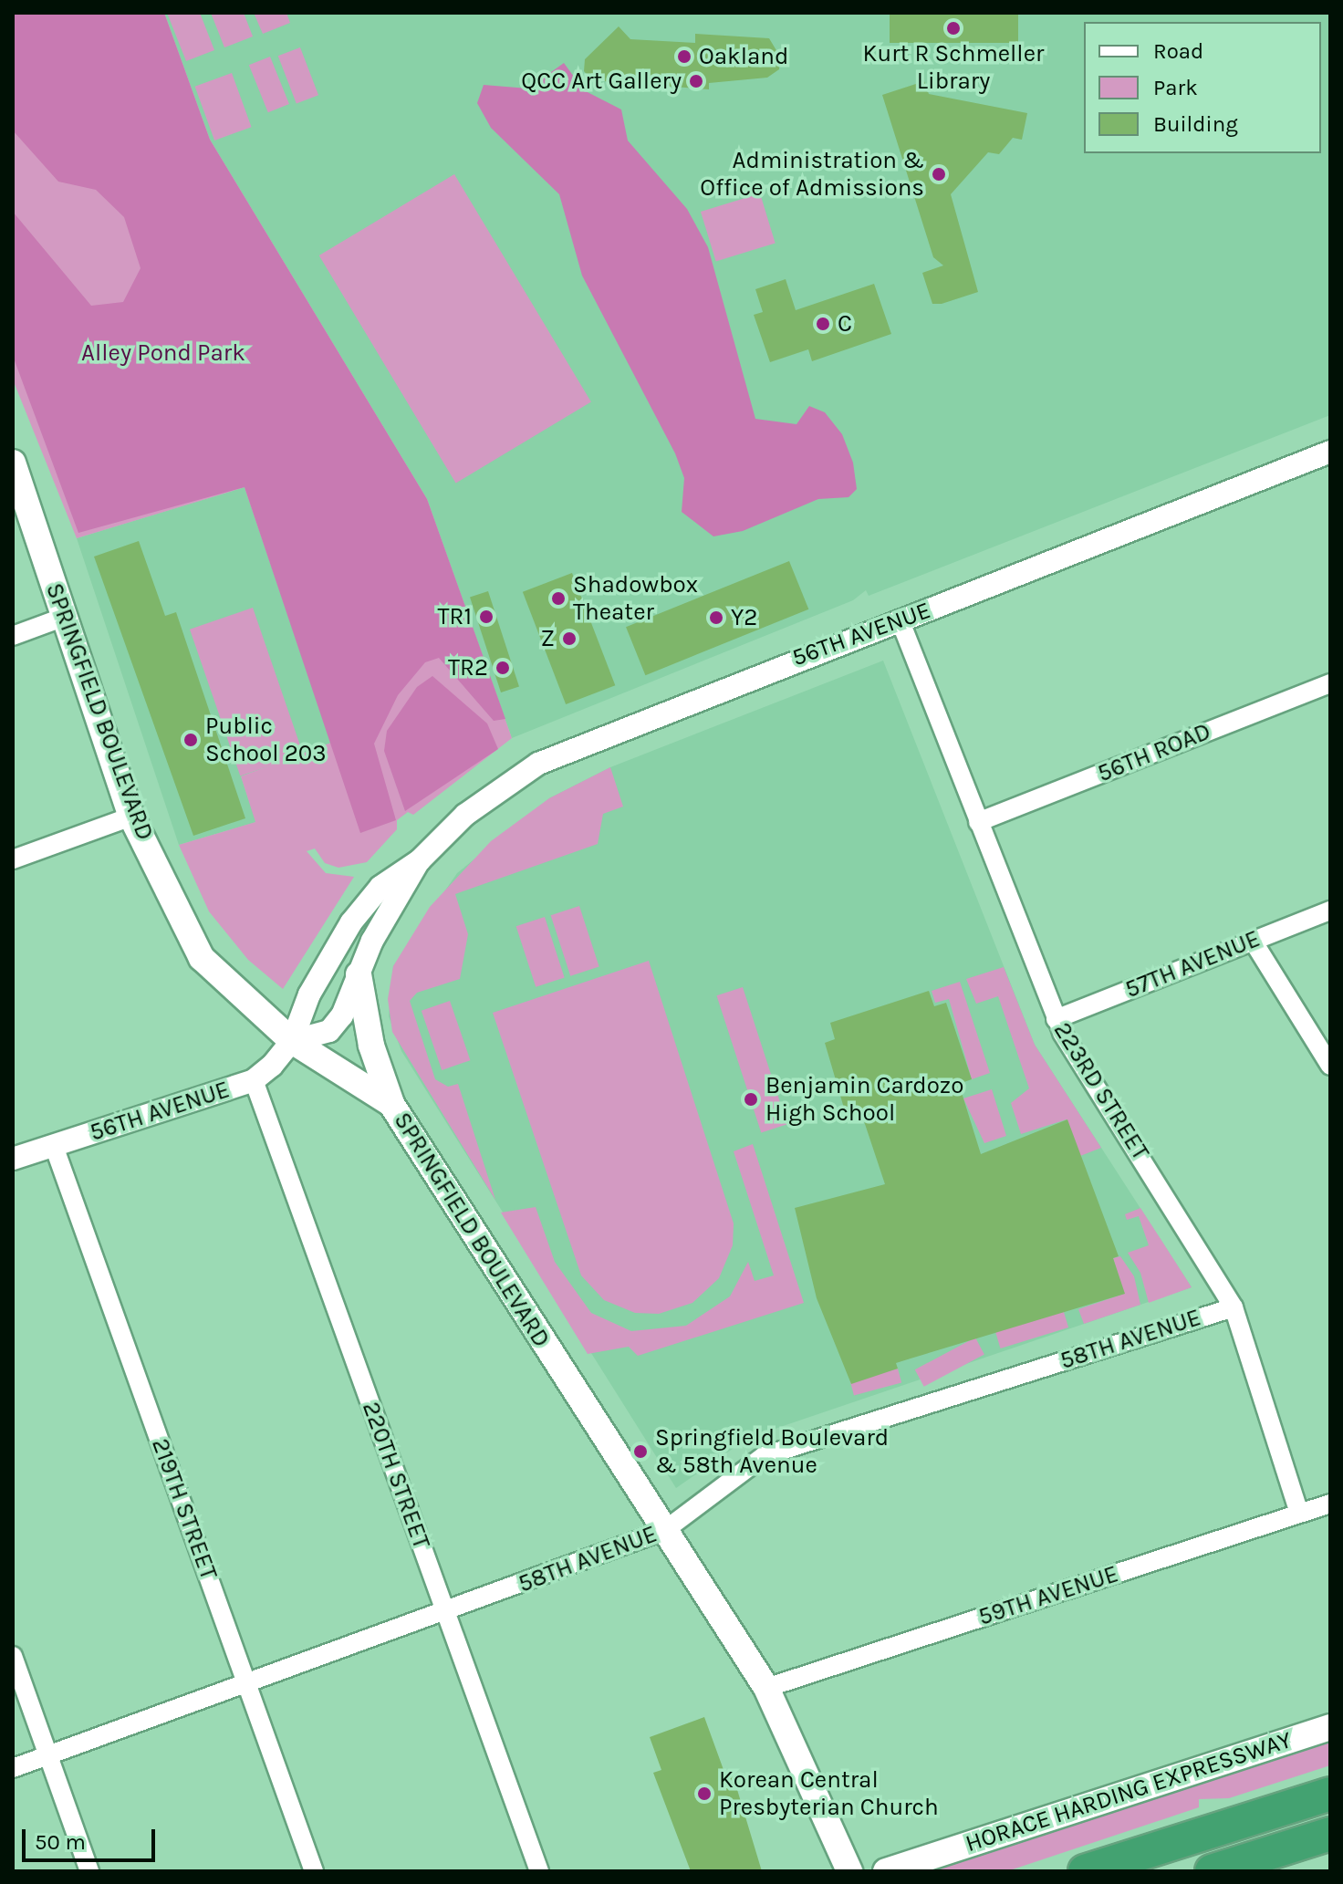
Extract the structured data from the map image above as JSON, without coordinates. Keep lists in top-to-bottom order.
{
  "streets": {
    "main road": ["SPRINGFIELD BOULEVARD", "HORACE HARDING EXPRESSWAY"],
    "street": [
      "56TH AVENUE",
      "56TH ROAD",
      "57TH AVENUE",
      "223RD STREET",
      "58TH AVENUE",
      "220TH STREET",
      "219TH STREET",
      "59TH AVENUE"
    ]
  },
  "crossings": [
    ["56TH AVENUE", "SPRINGFIELD BOULEVARD"],
    ["56TH AVENUE", "223RD STREET"],
    ["56TH AVENUE", "220TH STREET"],
    ["56TH AVENUE", "219TH STREET"],
    ["SPRINGFIELD BOULEVARD", "58TH AVENUE"],
    ["SPRINGFIELD BOULEVARD", "59TH AVENUE"],
    ["56TH ROAD", "223RD STREET"],
    ["57TH AVENUE", "223RD STREET"],
    ["223RD STREET", "58TH AVENUE"],
    ["223RD STREET", "59TH AVENUE"],
    ["58TH AVENUE", "220TH STREET"],
    ["58TH AVENUE", "219TH STREET"]
  ],
  "parks": ["Alley Pond Park"],
  "places": [
    "Kurt R Schmeller Library",
    "Oakland",
    "QCC Art Gallery",
    "Administration & Office of Admissions",
    "C",
    "Shadowbox Theater",
    "TR1",
    "Y2",
    "Z",
    "TR2",
    "Public School 203",
    "Benjamin Cardozo High School",
    "Springfield Boulevard & 58th Avenue",
    "Korean Central Presbyterian Church"
  ],
  "legend": ["Road", "Park", "Building"],
  "scale_bar": "50 m"
}
